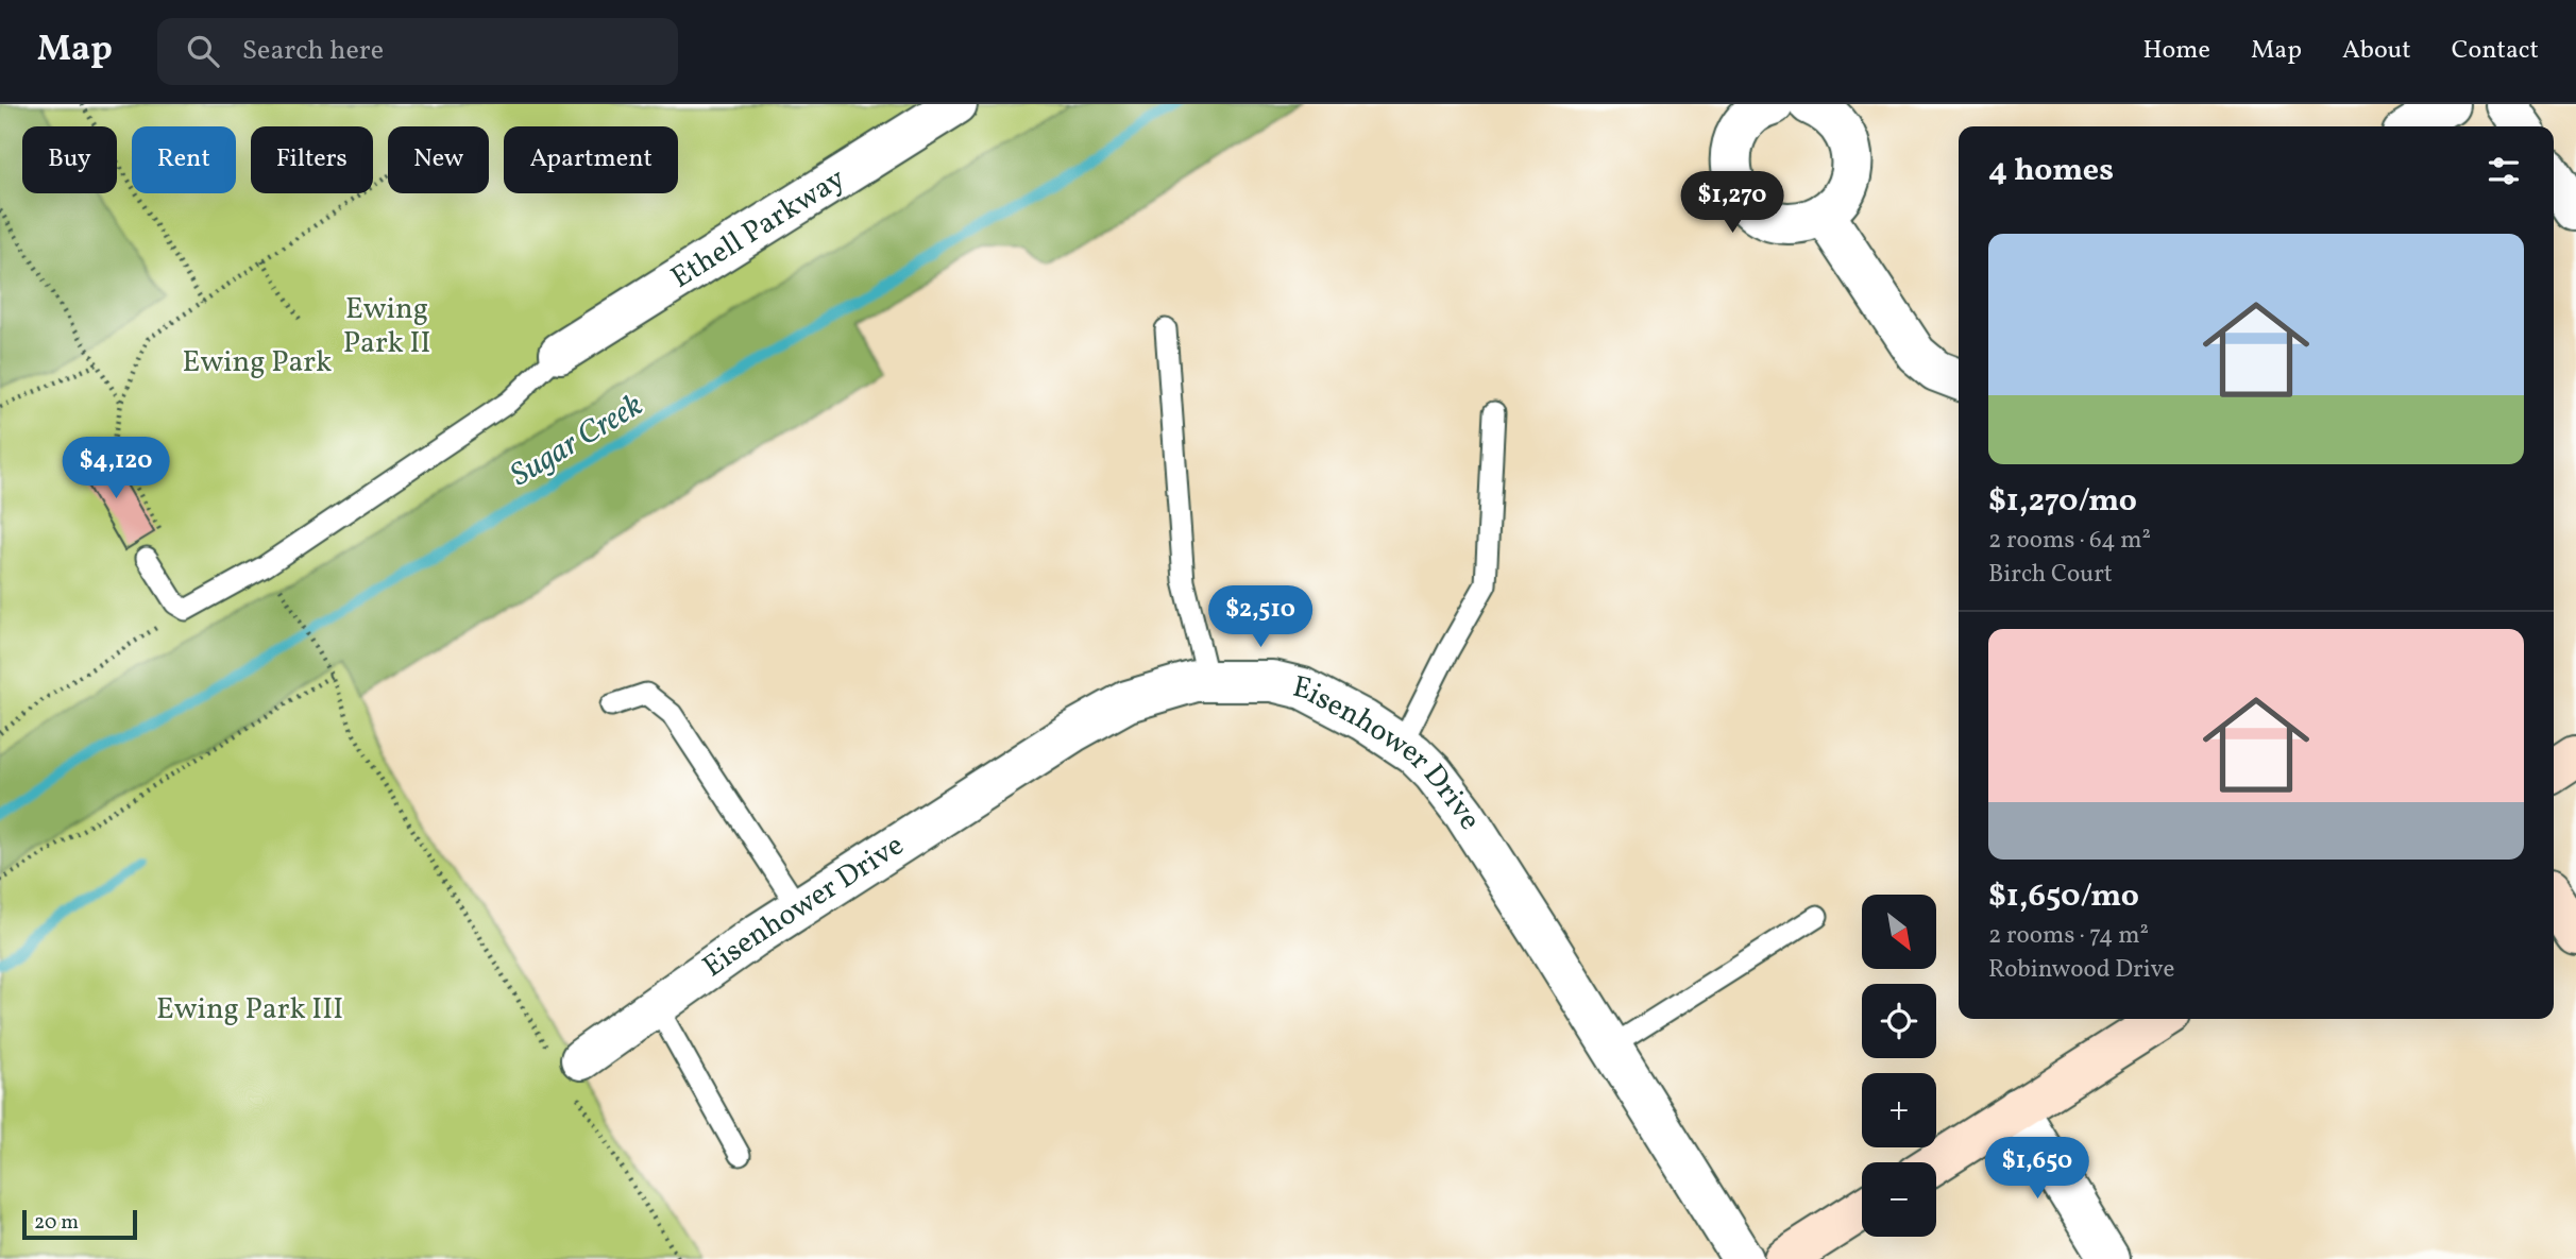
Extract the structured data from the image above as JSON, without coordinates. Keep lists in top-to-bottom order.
{
  "streets": {
    "street": ["Ethell Parkway", "Eisenhower Drive"]
  },
  "water": ["Sugar Creek"],
  "parks": ["Ewing Park II", "Ewing Park", "Ewing Park III"],
  "scale_bar": "20 m",
  "north": "bottom right",
  "page": {
    "header": "Map",
    "search": "Search here",
    "nav": [
      "Home",
      "Map",
      "About",
      "Contact"
    ],
    "chip": [
      "Buy",
      "Rent",
      "Filters",
      "New",
      "Apartment"
    ],
    "heading": "4 homes",
    "price": [
      "$1,270",
      "$4,120",
      "$2,510",
      "$1,650"
    ],
    "list": [
      {
        "name": "$1,270/mo",
        "note": "2 rooms · 64 m² · Birch Court"
      },
      {
        "name": "$1,650/mo",
        "note": "2 rooms · 74 m² · Robinwood Drive"
      }
    ],
    "map_buttons": ["+", "−"],
    "scale": "20 m"
  }
}
